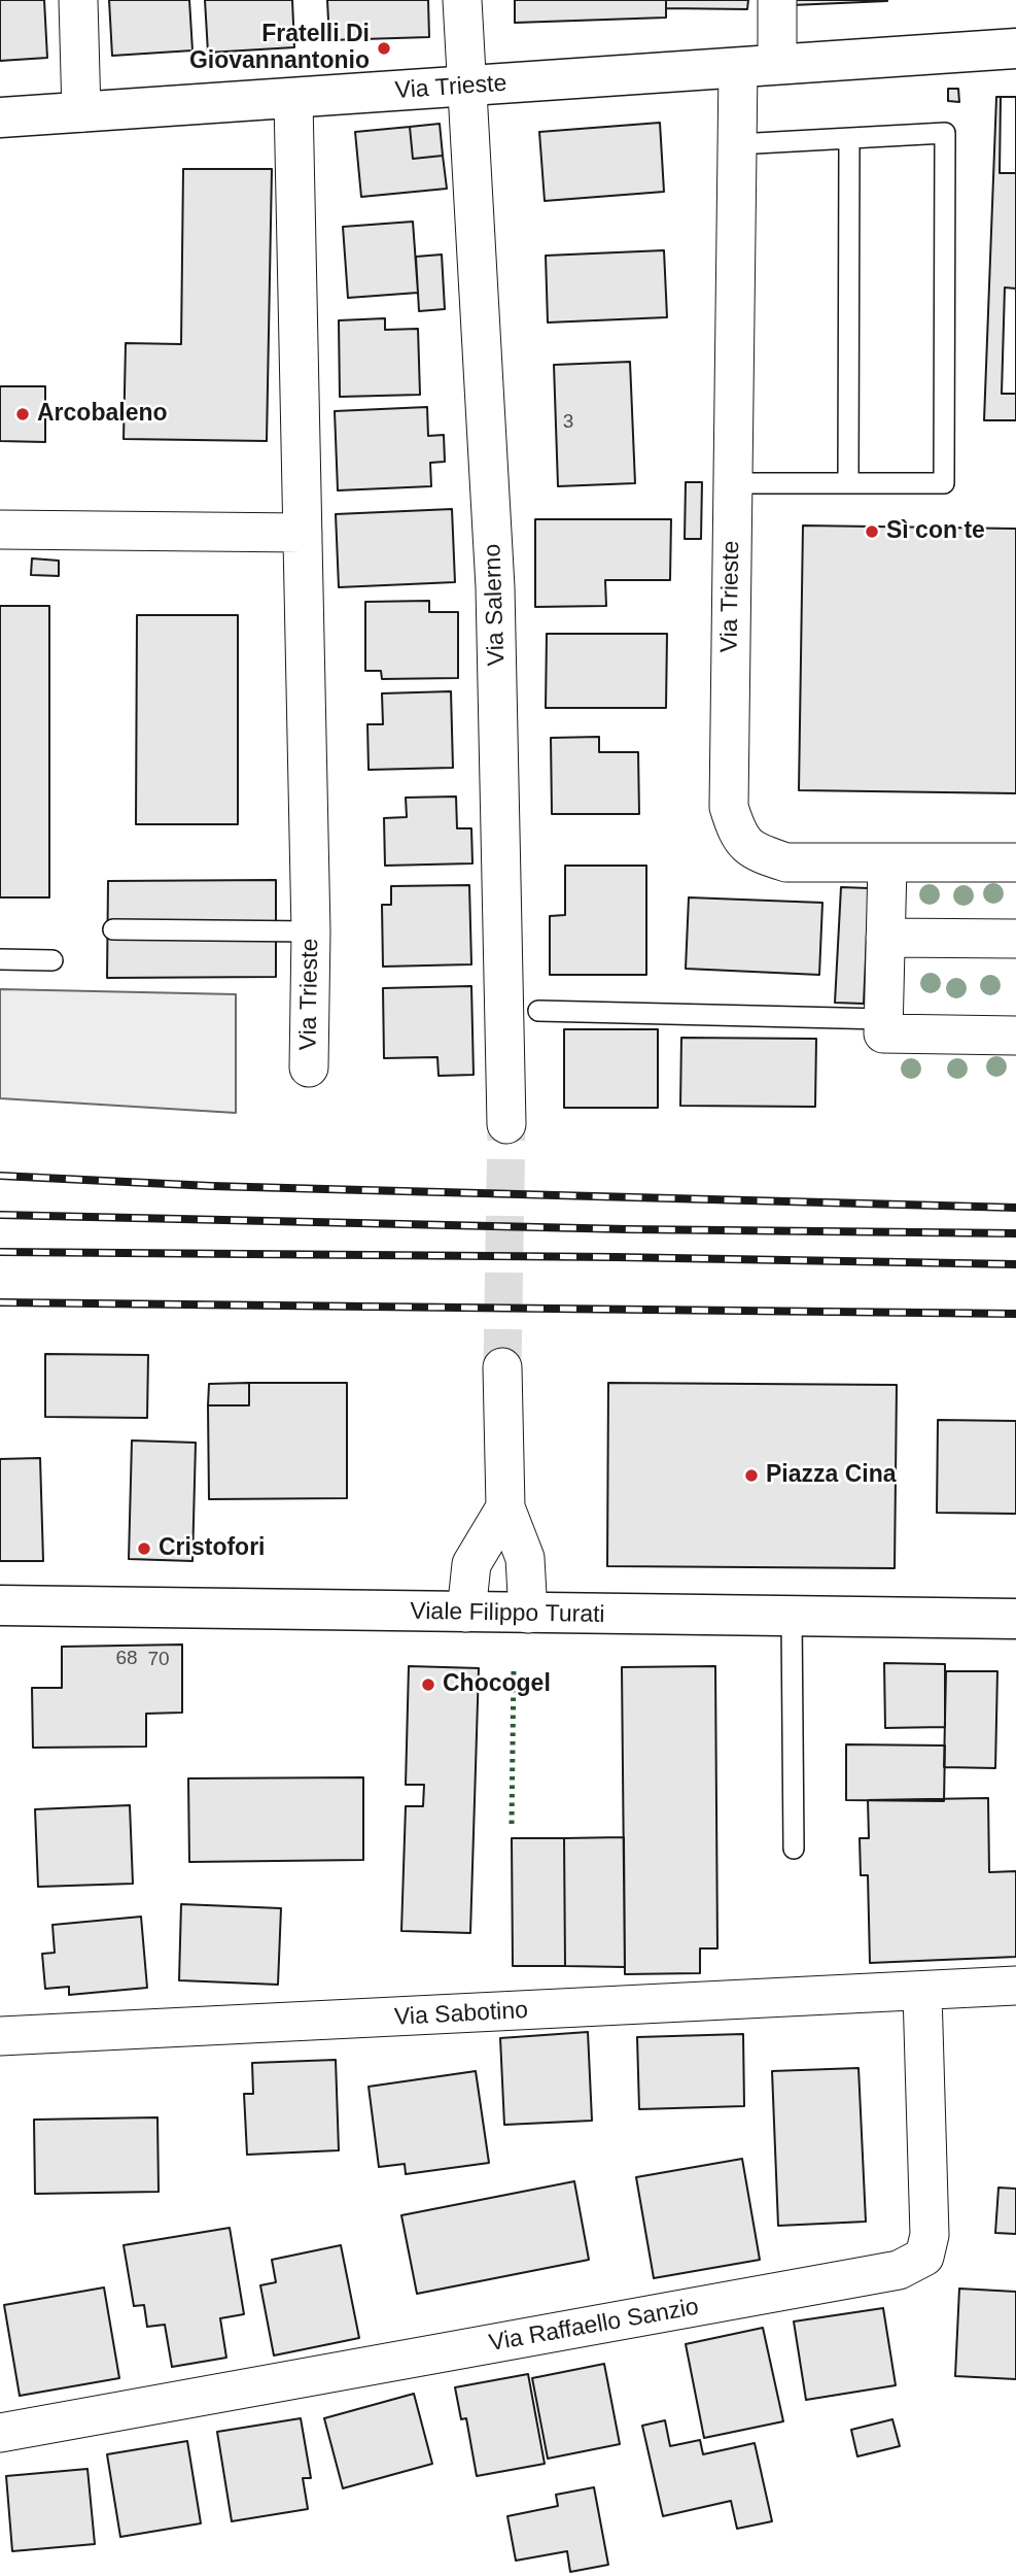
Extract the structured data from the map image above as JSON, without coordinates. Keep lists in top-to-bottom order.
{
  "streets": {
    "street": [
      "Via Trieste",
      "Via Salerno",
      "Viale Filippo Turati",
      "Via Sabotino",
      "Via Raffaello Sanzio"
    ]
  },
  "crossings": [
    ["Via Trieste", "Via Salerno"],
    ["Via Sabotino", "Via Raffaello Sanzio"]
  ],
  "places": [
    "Fratelli Di Giovannantonio",
    "Arcobaleno",
    "Sì con te",
    "Piazza Cina",
    "Cristofori",
    "Chocogel"
  ],
  "house_numbers": ["3", "68", "70"]
}
